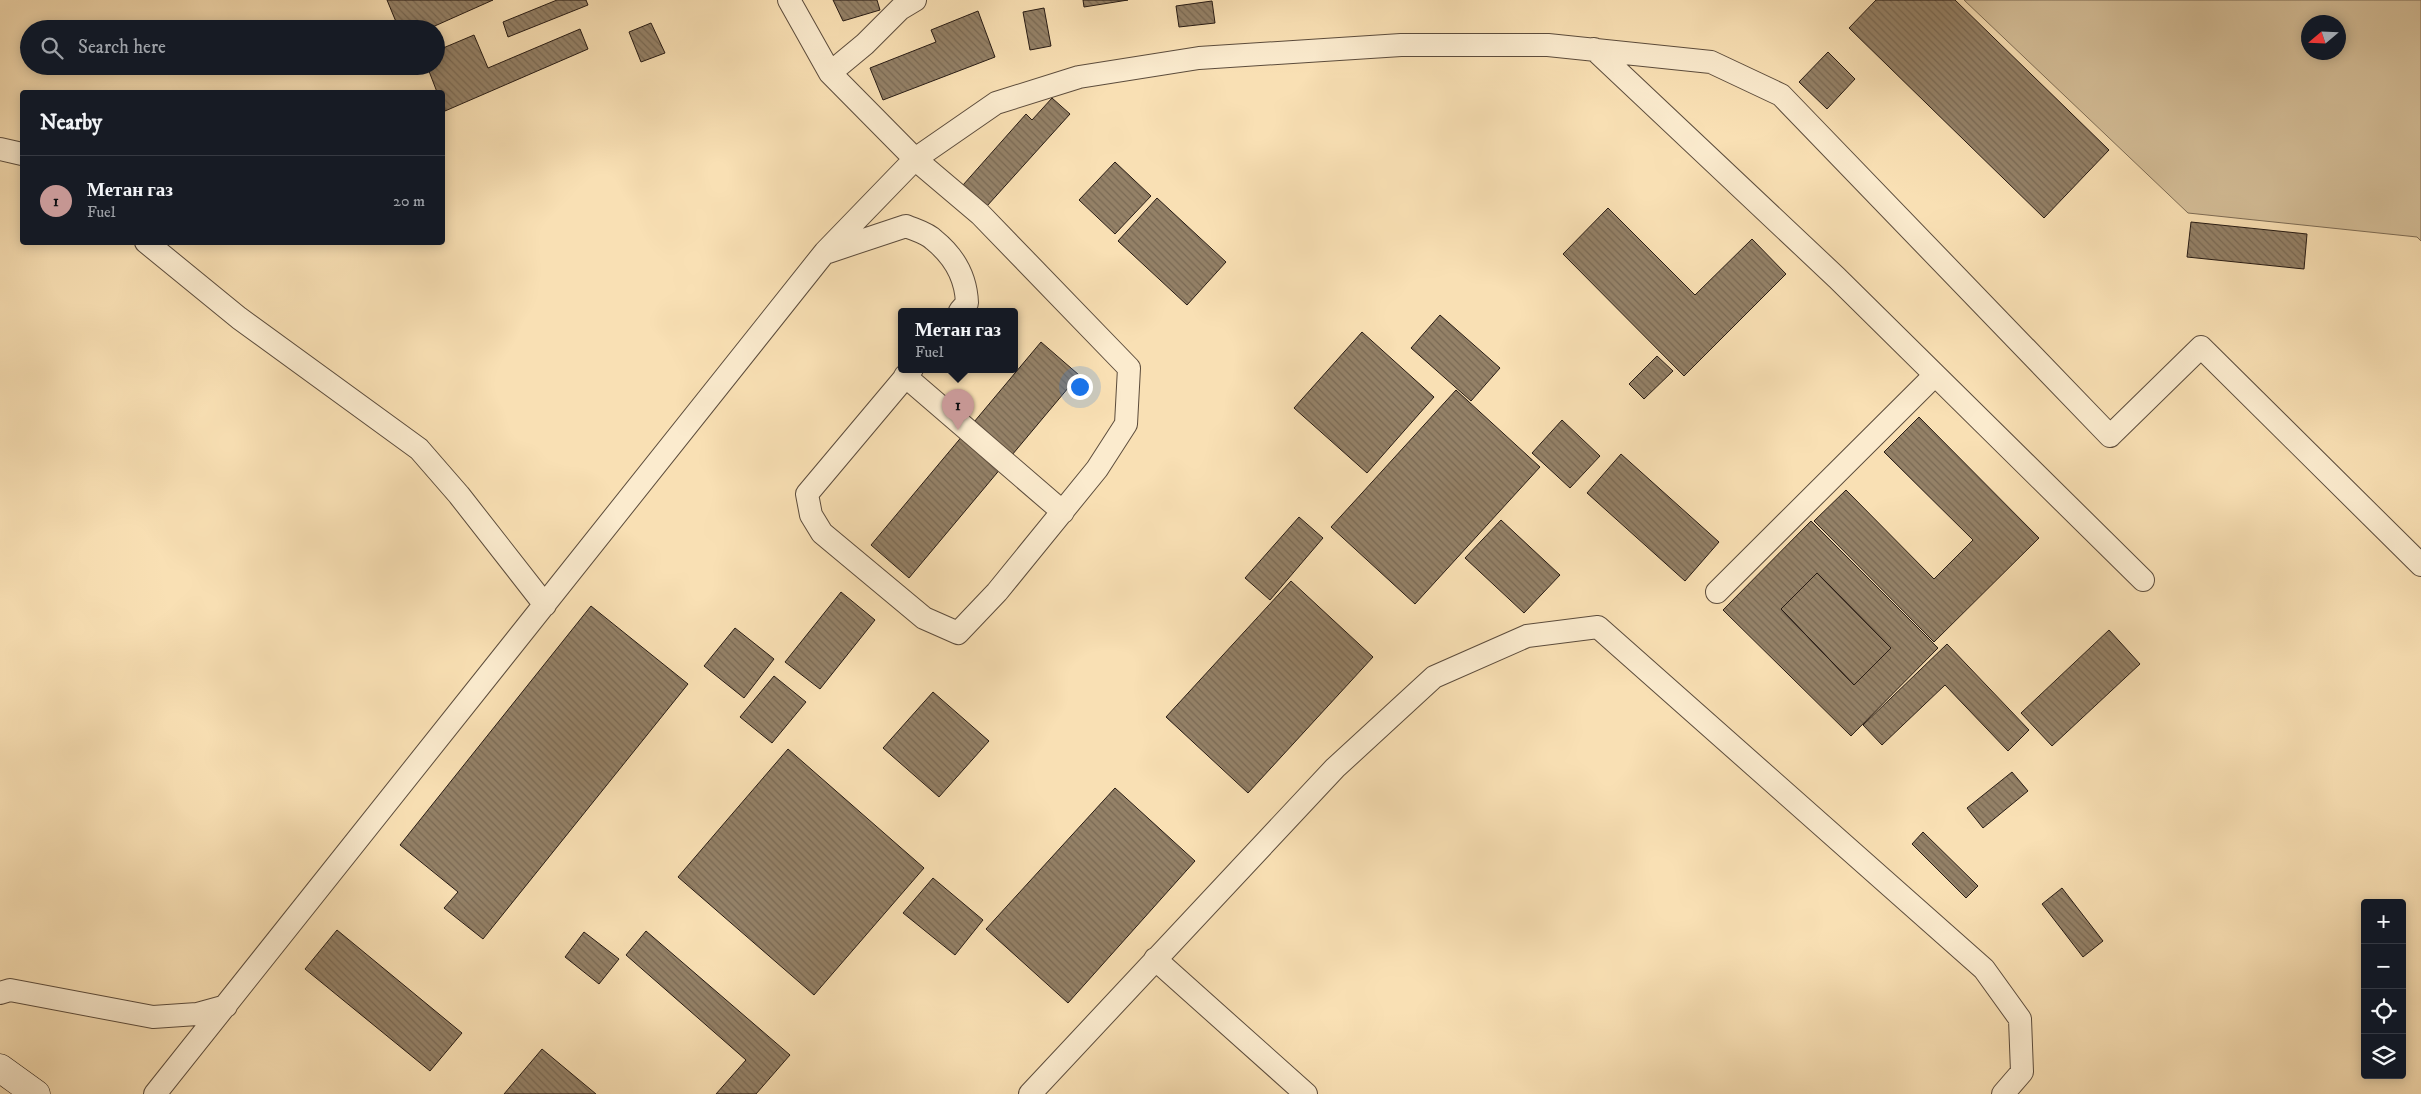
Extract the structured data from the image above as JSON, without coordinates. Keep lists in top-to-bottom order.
{
  "north": "left",
  "page": {
    "search": "Search here",
    "heading": "Nearby",
    "list": [
      {
        "mark": "1",
        "name": "Метан газ",
        "note": "Fuel",
        "value": "20 m"
      }
    ],
    "popup": ["Метан газ", "Fuel"],
    "pins": "1",
    "map_buttons": ["+", "−"]
  }
}
